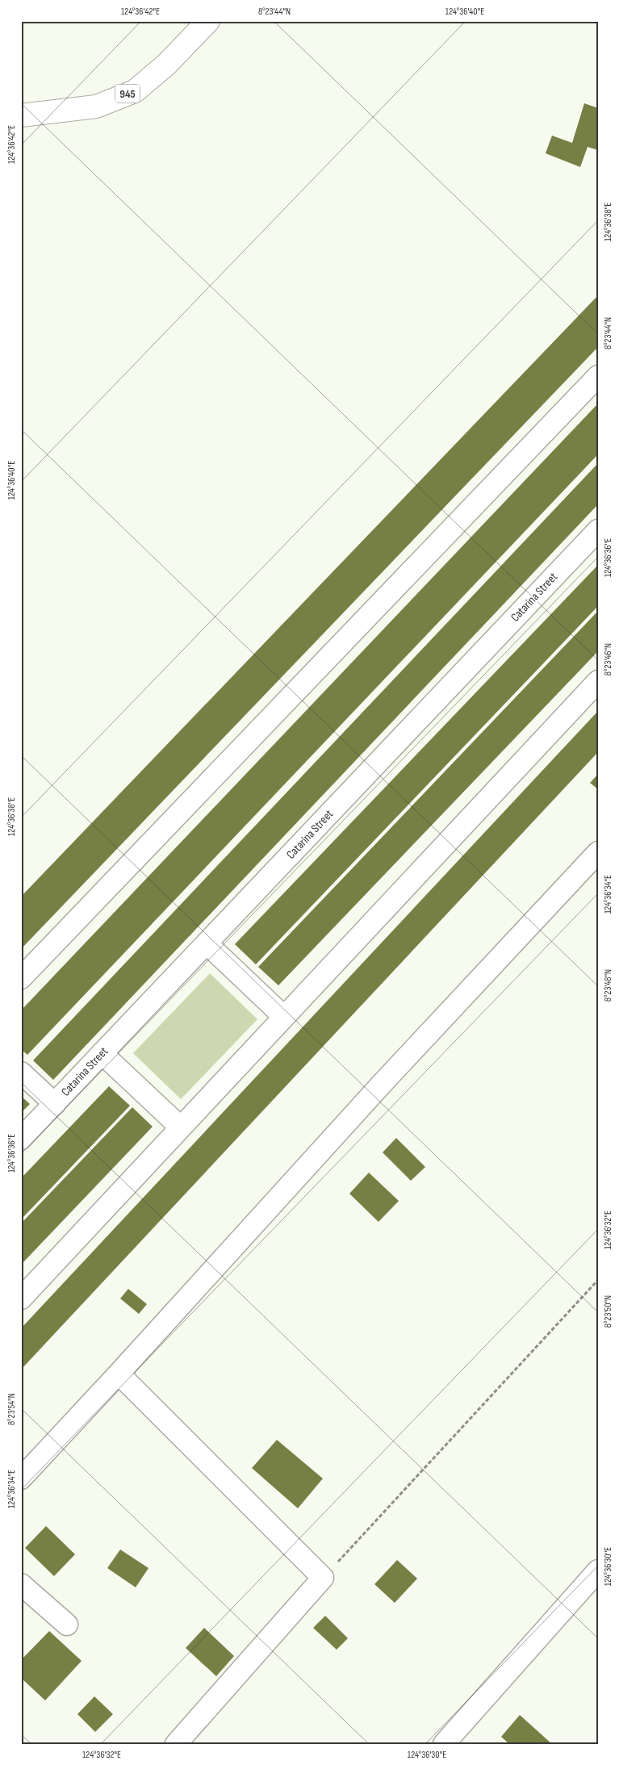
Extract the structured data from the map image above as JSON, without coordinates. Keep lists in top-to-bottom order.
{
  "streets": {
    "main road": ["945"],
    "street": ["Catarina Street"]
  },
  "coordinates": [
    "124°36'42\"E",
    "8°23'44\"N",
    "124°36'40\"E",
    "124°36'38\"E",
    "124°36'36\"E",
    "8°23'46\"N",
    "124°36'34\"E",
    "8°23'48\"N",
    "124°36'32\"E",
    "8°23'50\"N",
    "8°23'54\"N",
    "124°36'30\"E"
  ]
}
